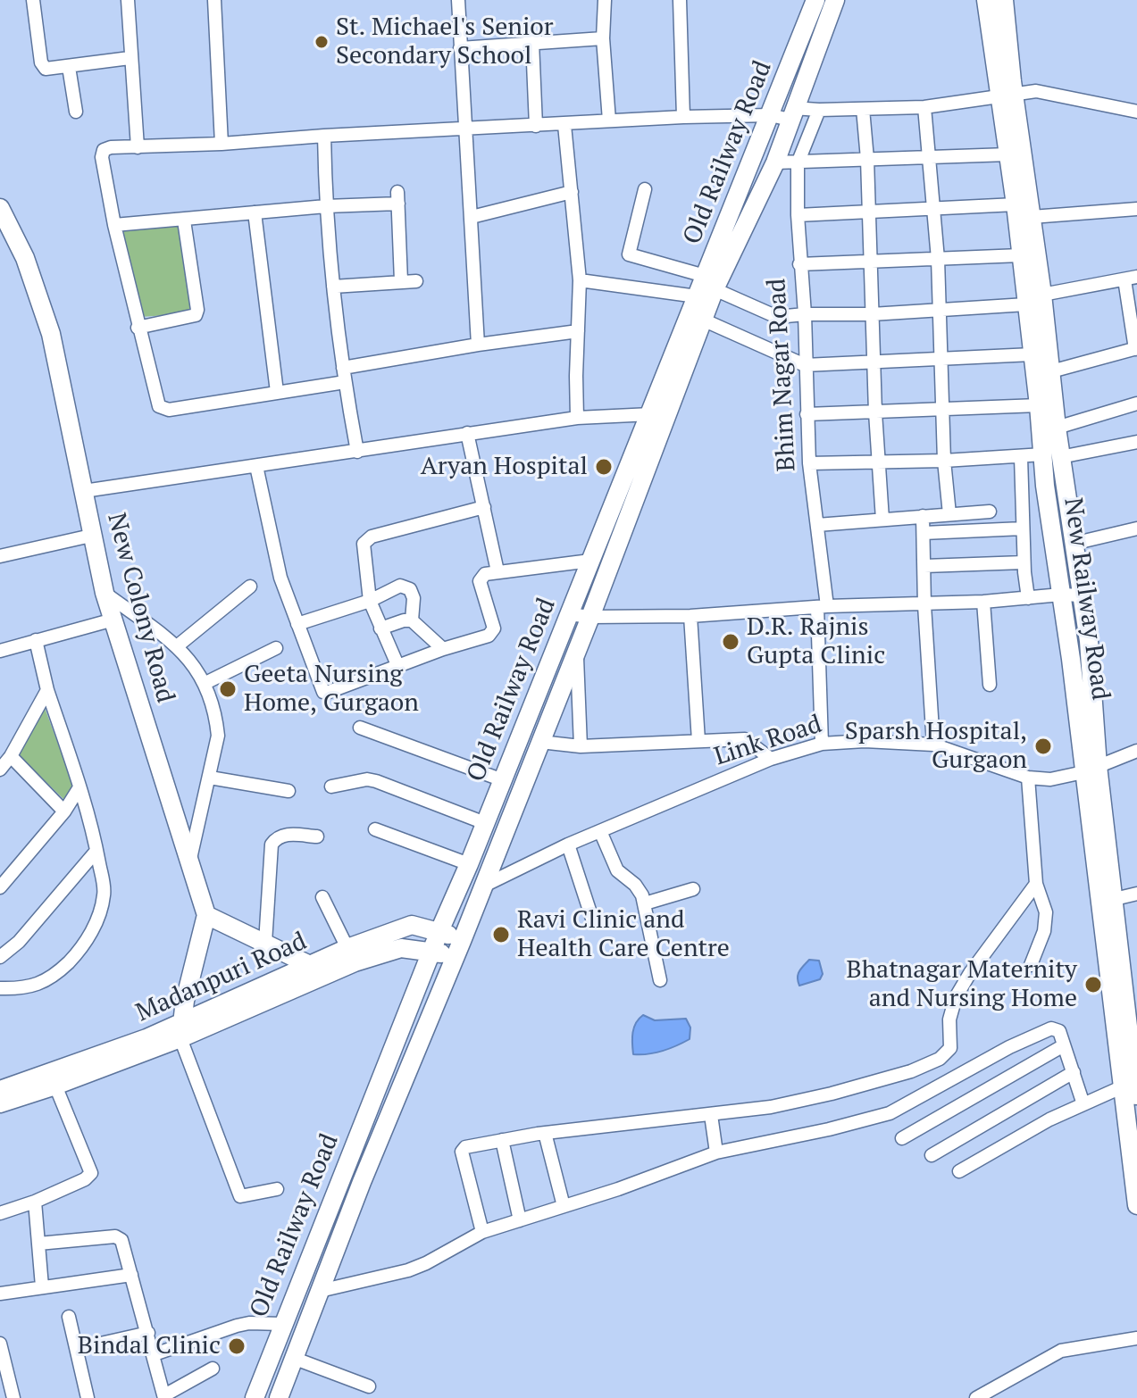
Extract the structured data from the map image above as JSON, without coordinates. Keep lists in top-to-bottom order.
{
  "streets": {
    "main road": [
      "Old Railway Road",
      "New Railway Road",
      "New Colony Road",
      "Madanpuri Road"
    ],
    "street": ["Bhim Nagar Road", "Link Road"]
  },
  "crossings": [
    ["Old Railway Road", "Link Road"],
    ["Old Railway Road", "Madanpuri Road"],
    ["Bhim Nagar Road", "Link Road"],
    ["New Railway Road", "Link Road"]
  ],
  "places": [
    "St. Michael's Senior Secondary School",
    "Aryan Hospital",
    "D.R. Rajnis Gupta Clinic",
    "Geeta Nursing Home, Gurgaon",
    "Sparsh Hospital, Gurgaon",
    "Ravi Clinic and Health Care Centre",
    "Bhatnagar Maternity and Nursing Home",
    "Bindal Clinic"
  ]
}
